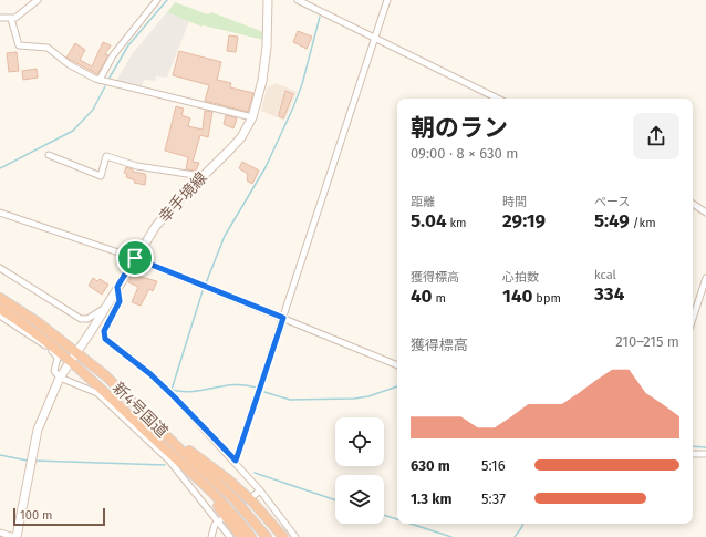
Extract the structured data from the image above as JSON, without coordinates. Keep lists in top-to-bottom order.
{
  "streets": {
    "highway": ["新4号国道"],
    "main road": ["幸手境線"]
  },
  "crossings": [
    ["幸手境線", "新4号国道"]
  ],
  "scale_bar": "100 m",
  "page": {
    "heading": ["朝のラン", "09:00 · 8 × 630 m"],
    "stats": [
      ["距離", "5.04 km"],
      ["時間", "29:19"],
      ["ペース", "5:49 /km"],
      ["獲得標高", "40 m"],
      ["心拍数", "140 bpm"],
      ["kcal", "334"]
    ],
    "chart": ["獲得標高", "210–215 m"],
    "list": [
      {
        "name": "630 m",
        "note": "5:16"
      },
      {
        "name": "1.3 km",
        "note": "5:37"
      }
    ],
    "scale": "100 m"
  }
}
